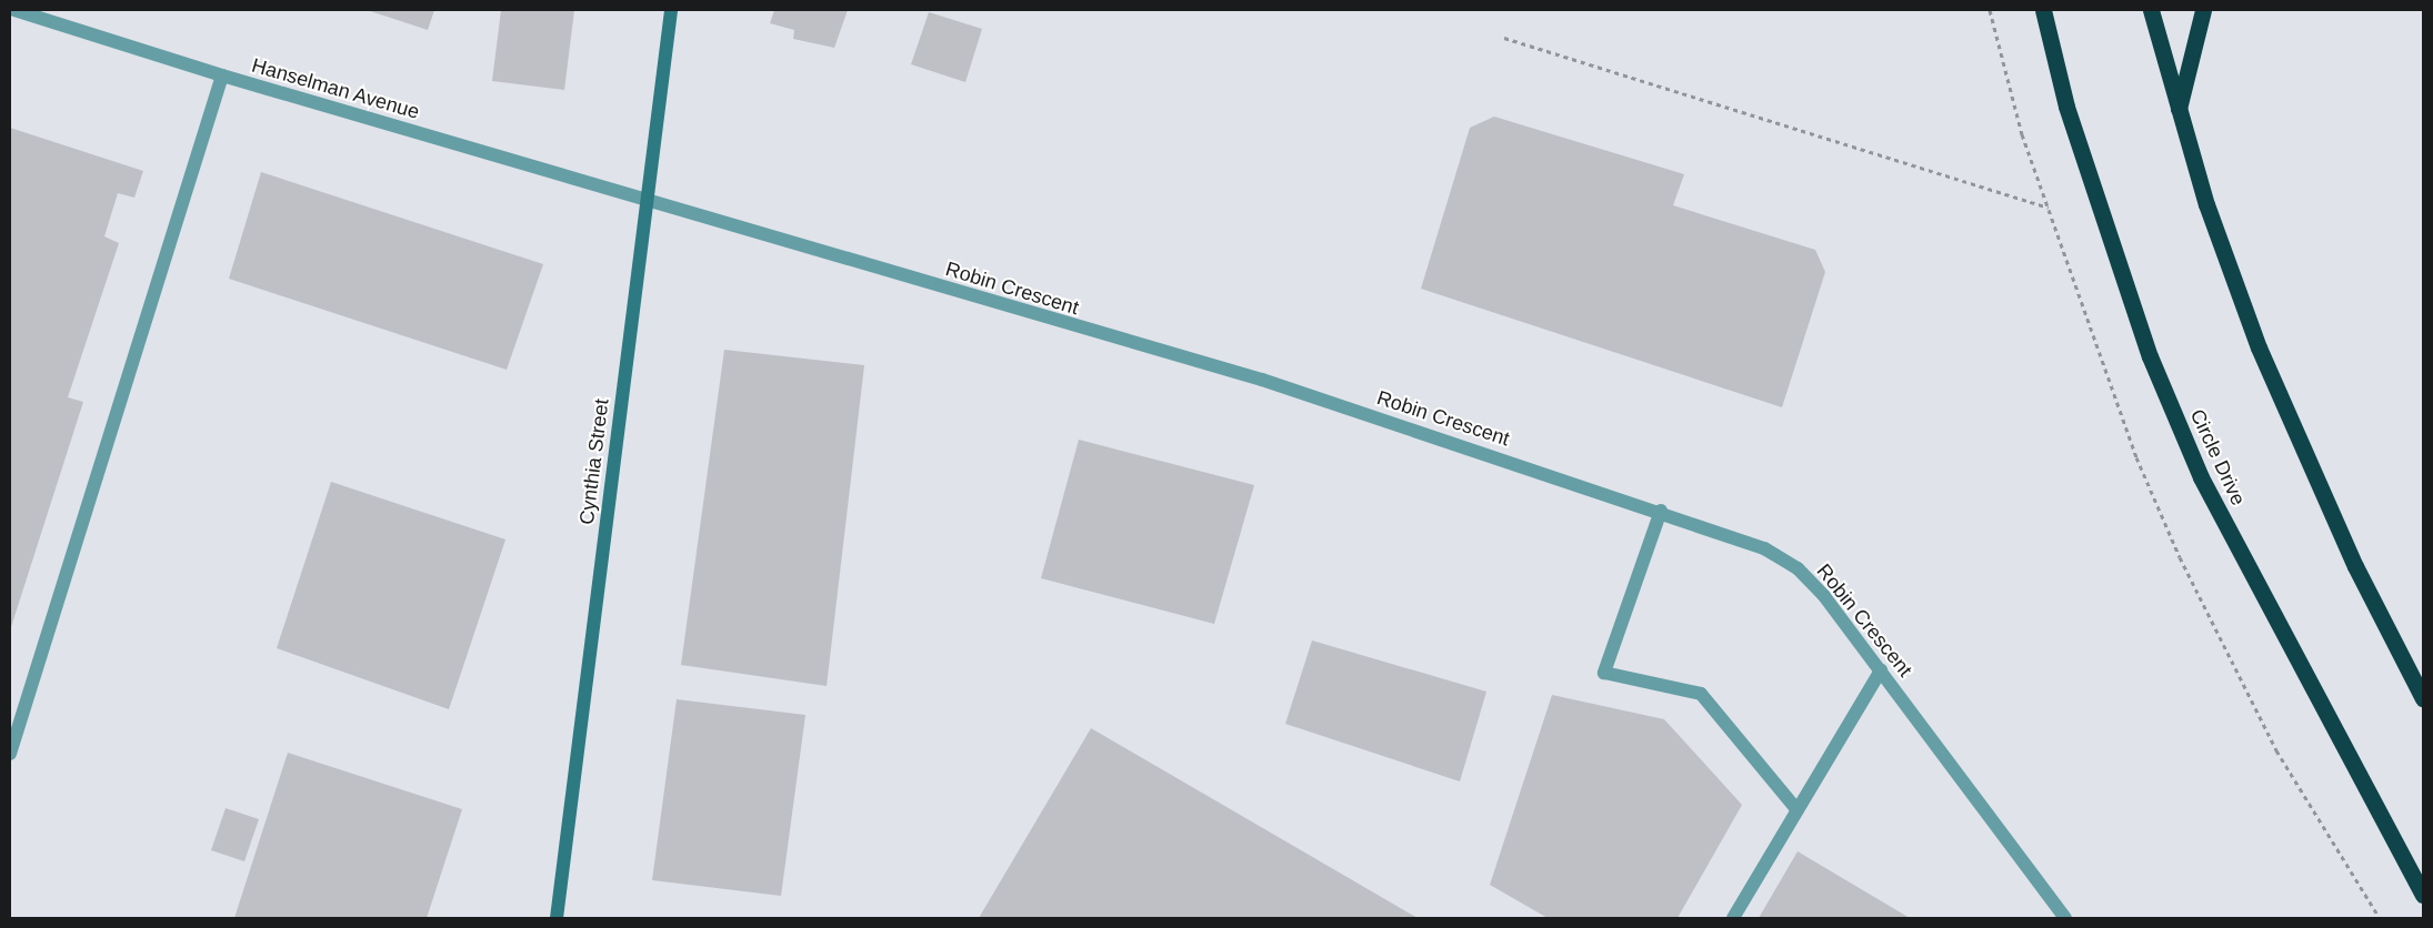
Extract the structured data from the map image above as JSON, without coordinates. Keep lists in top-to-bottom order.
{
  "streets": {
    "highway": ["Circle Drive"],
    "street": ["Hanselman Avenue", "Robin Crescent", "Cynthia Street"]
  },
  "crossings": [
    ["Hanselman Avenue", "Robin Crescent"],
    ["Hanselman Avenue", "Cynthia Street"],
    ["Robin Crescent", "Cynthia Street"]
  ]
}
